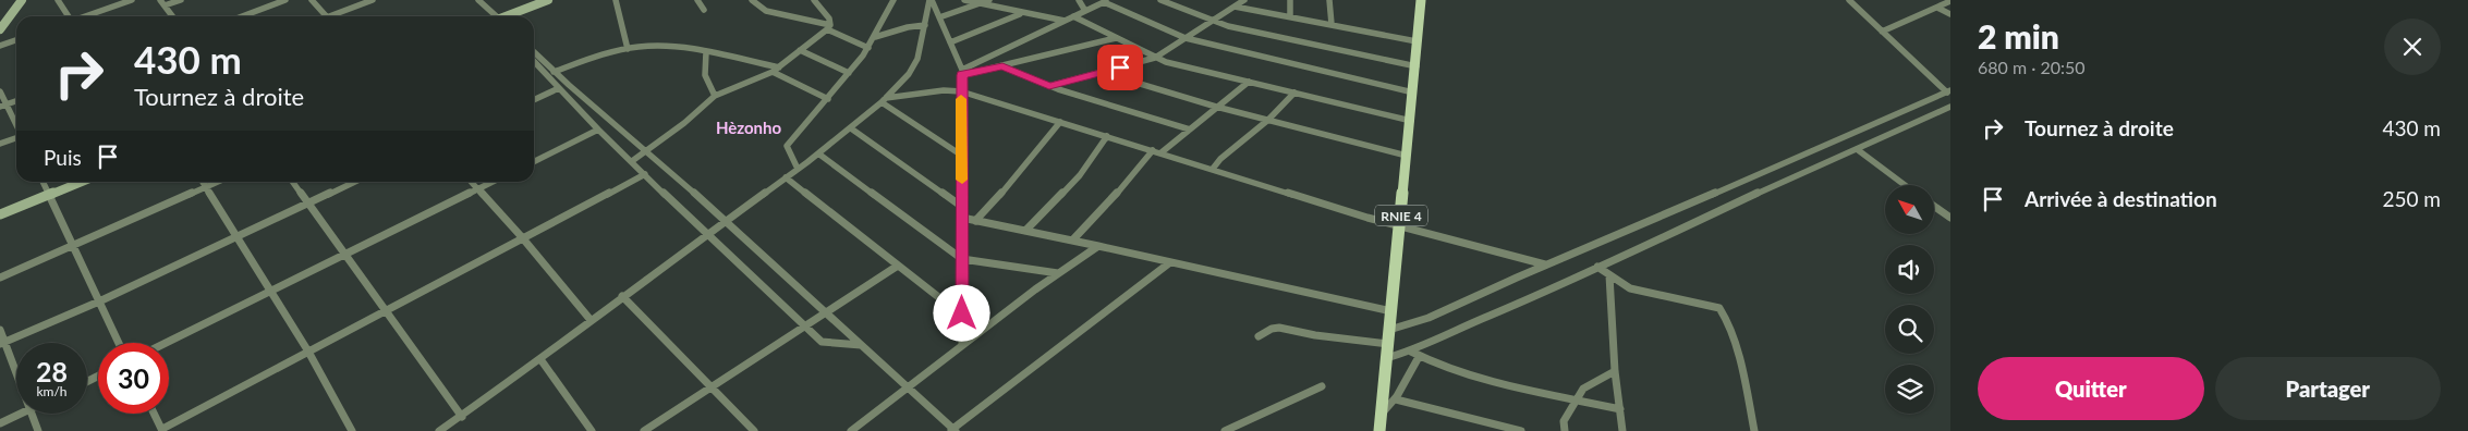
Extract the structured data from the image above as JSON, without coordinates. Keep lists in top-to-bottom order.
{
  "streets": {
    "main road": ["RNIE 4"]
  },
  "districts": ["Hèzonho"],
  "north": "top left",
  "page": {
    "heading": ["2 min", "680 m · 20:50"],
    "turn": ["430 m", "Tournez à droite"],
    "list": [
      {
        "name": "Tournez à droite",
        "value": "430 m"
      },
      {
        "name": "Arrivée à destination",
        "value": "250 m"
      }
    ],
    "then": "Puis",
    "speed": "28 km/h",
    "limit": "30",
    "buttons": ["Quitter", "Partager"]
  }
}
